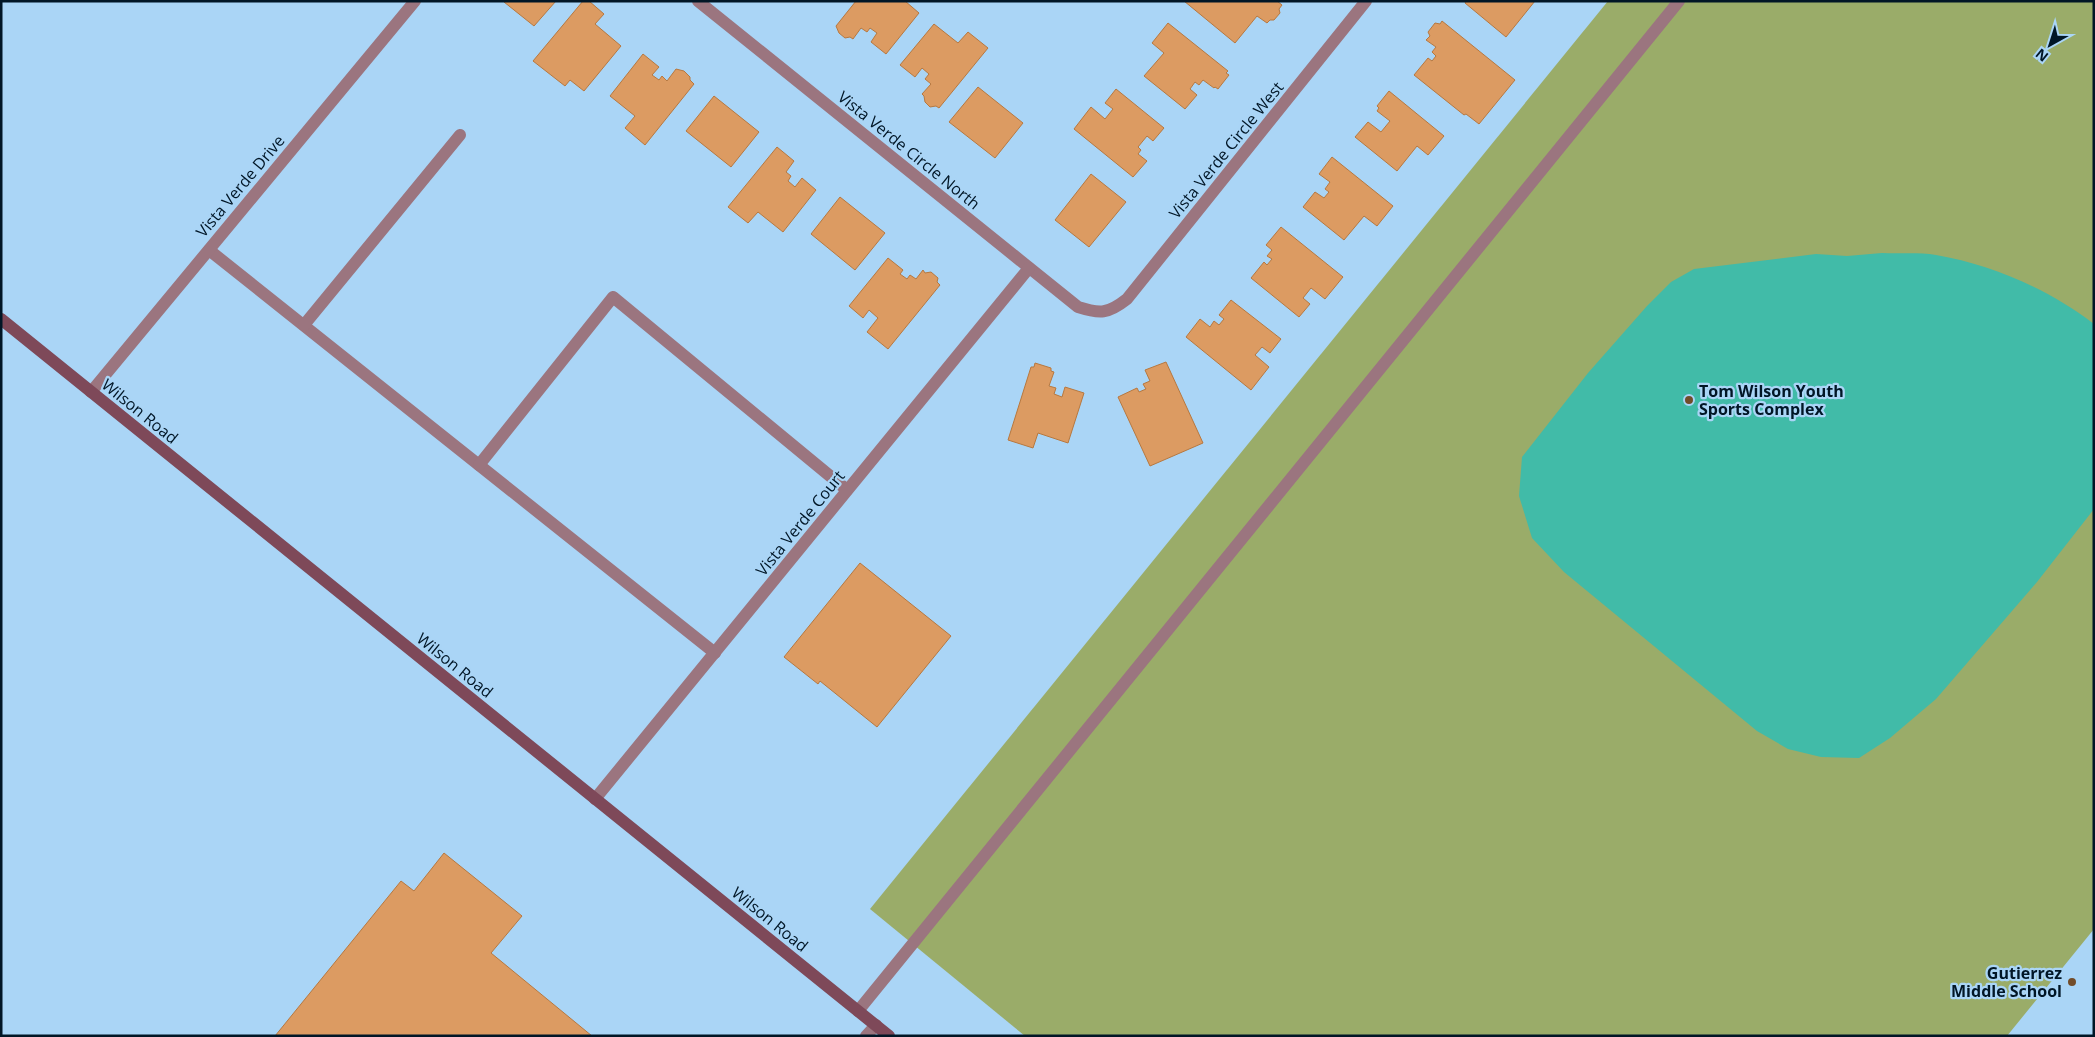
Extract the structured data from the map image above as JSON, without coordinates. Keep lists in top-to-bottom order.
{
  "streets": {
    "main road": ["Wilson Road"],
    "street": [
      "Vista Verde Circle North",
      "Vista Verde Circle West",
      "Vista Verde Drive",
      "Vista Verde Court"
    ]
  },
  "crossings": [
    ["Vista Verde Circle North", "Vista Verde Circle West"],
    ["Vista Verde Circle North", "Vista Verde Court"],
    ["Vista Verde Drive", "Wilson Road"],
    ["Wilson Road", "Vista Verde Court"]
  ],
  "places": ["Tom Wilson Youth Sports Complex", "Gutierrez Middle School"],
  "north": "bottom left"
}
